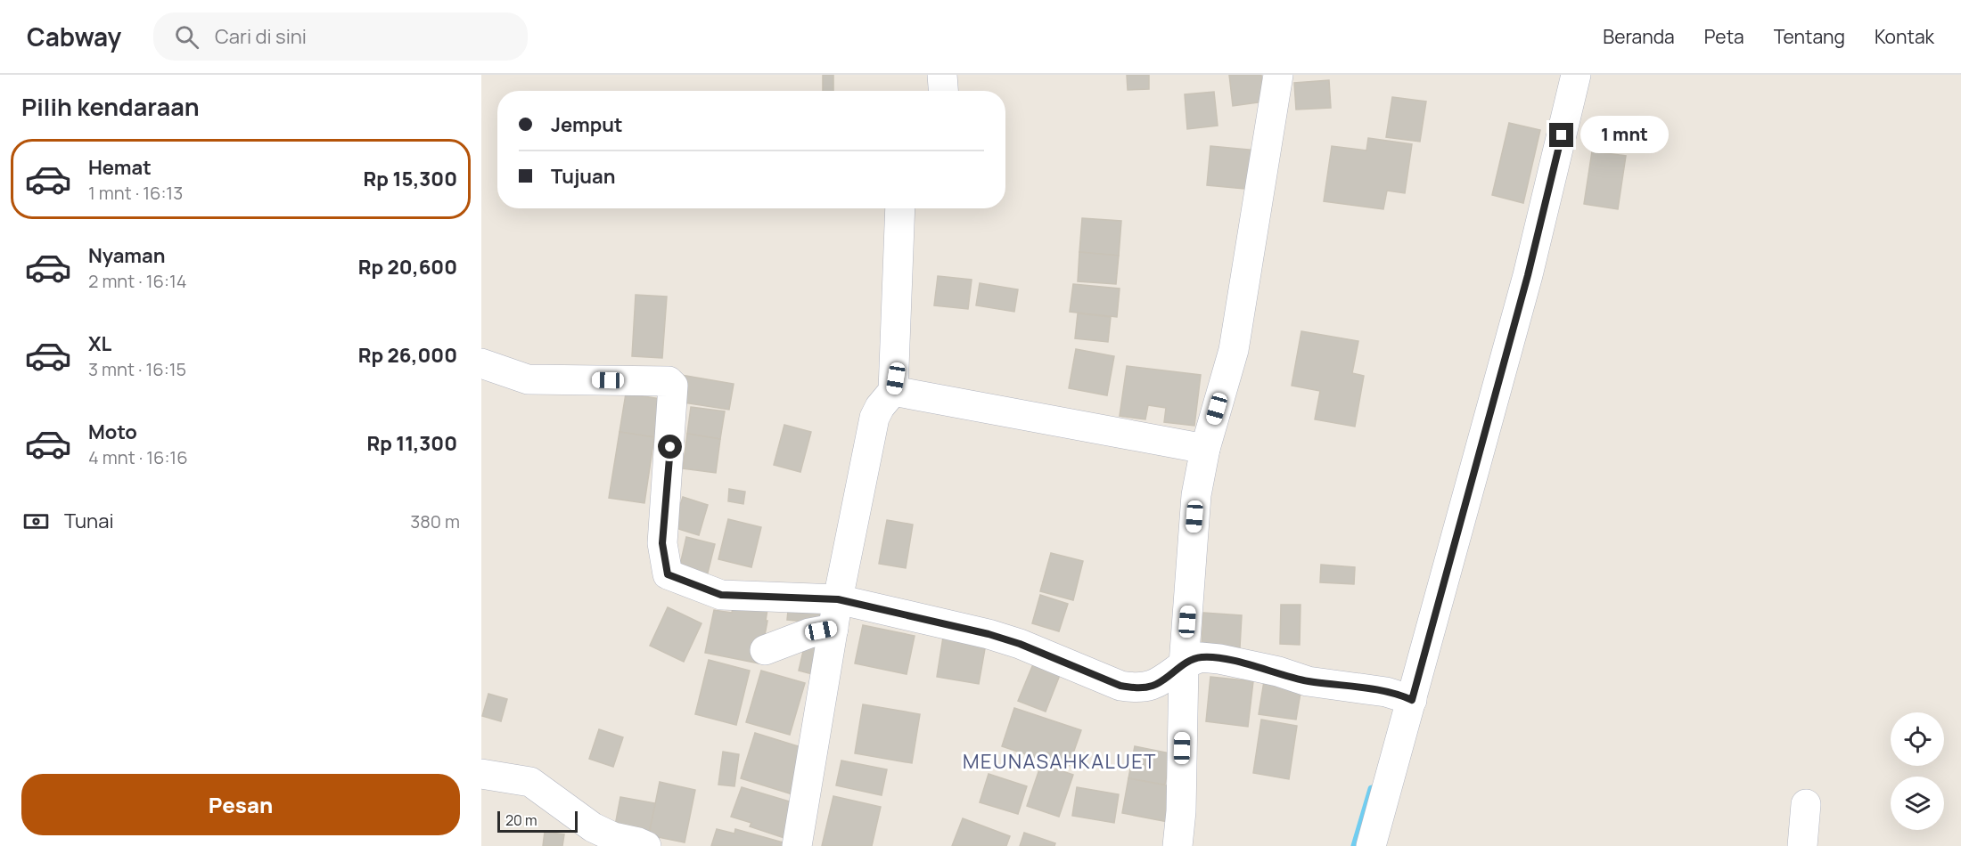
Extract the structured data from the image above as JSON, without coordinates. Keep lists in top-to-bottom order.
{
  "districts": ["MEUNASAHKALUET"],
  "scale_bar": "20 m",
  "page": {
    "header": "Cabway",
    "search": "Cari di sini",
    "nav": [
      "Beranda",
      "Peta",
      "Tentang",
      "Kontak"
    ],
    "heading": "Pilih kendaraan",
    "banner": ["Jemput", "Tujuan"],
    "bubble": "1 mnt",
    "list": [
      {
        "name": "Hemat",
        "note": "1 mnt · 16:13",
        "value": "Rp 15,300"
      },
      {
        "name": "Nyaman",
        "note": "2 mnt · 16:14",
        "value": "Rp 20,600"
      },
      {
        "name": "XL",
        "note": "3 mnt · 16:15",
        "value": "Rp 26,000"
      },
      {
        "name": "Moto",
        "note": "4 mnt · 16:16",
        "value": "Rp 11,300"
      }
    ],
    "pay": ["Tunai", "380 m"],
    "buttons": "Pesan",
    "scale": "20 m"
  }
}
